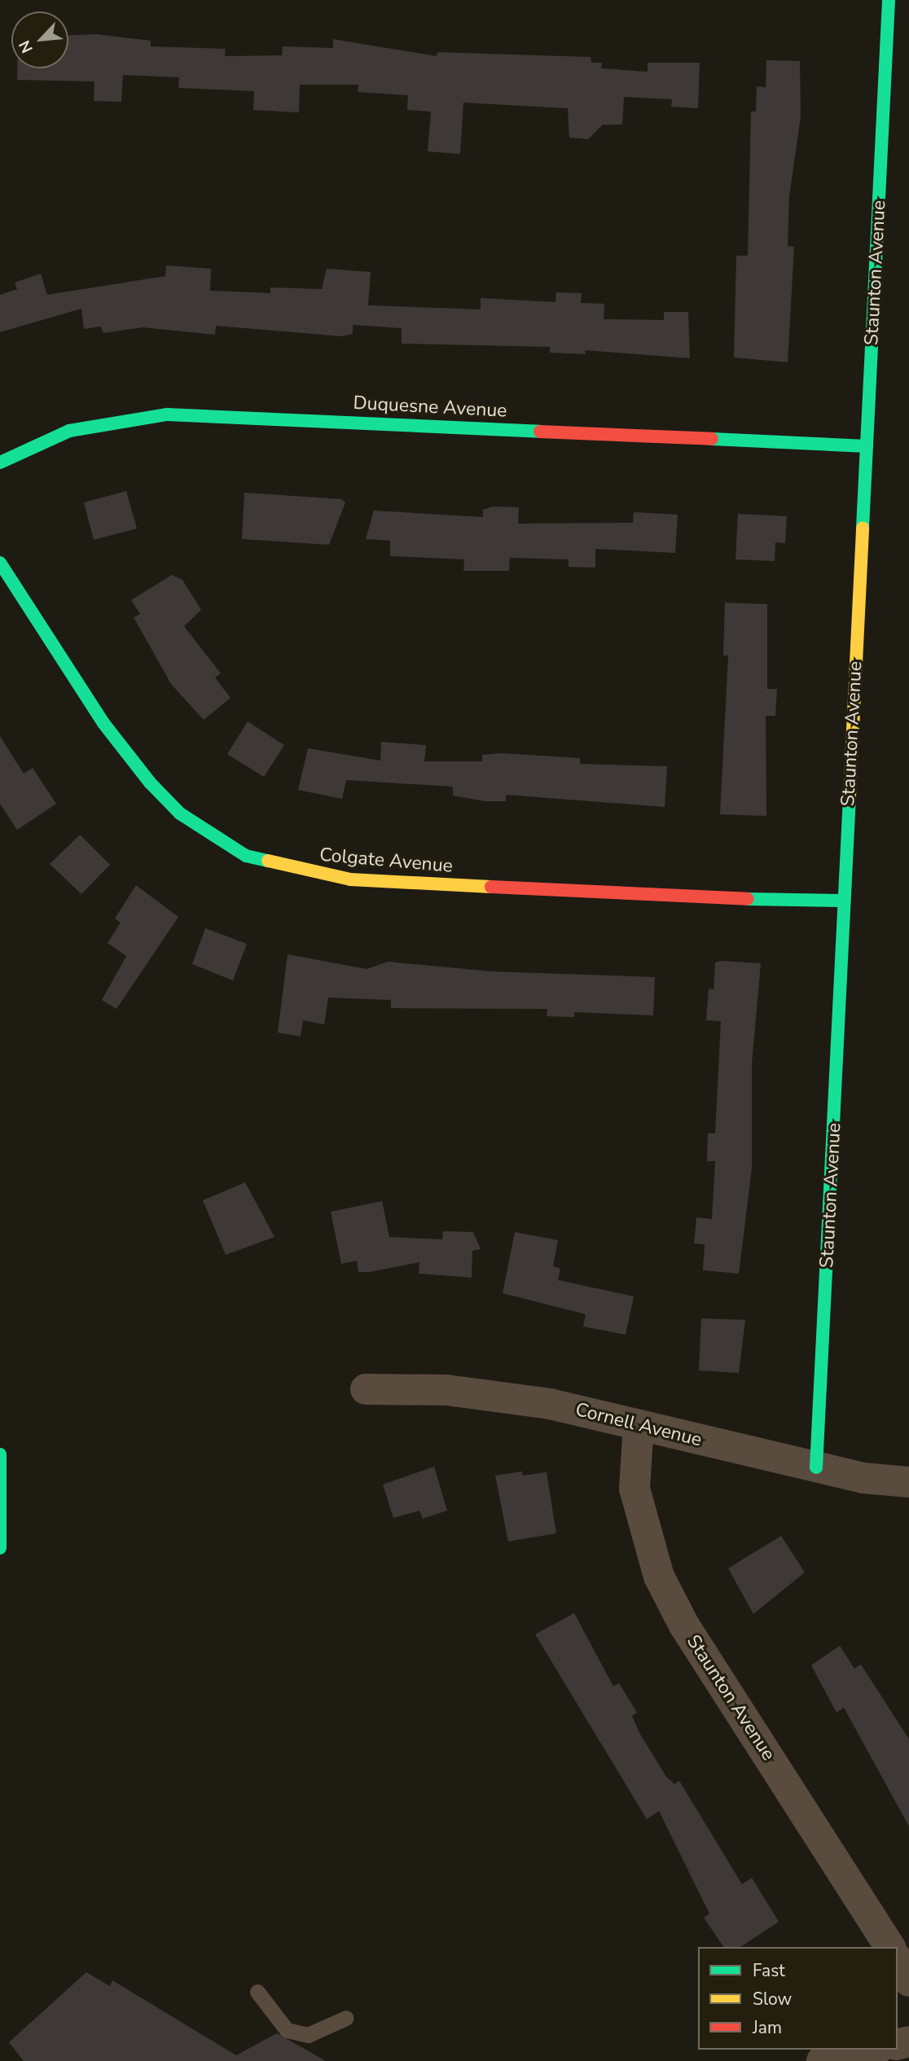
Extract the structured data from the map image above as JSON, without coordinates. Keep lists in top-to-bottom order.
{
  "streets": {
    "street": [
      "Staunton Avenue",
      "Duquesne Avenue",
      "Colgate Avenue",
      "Cornell Avenue"
    ]
  },
  "crossings": [
    ["Staunton Avenue", "Duquesne Avenue"],
    ["Staunton Avenue", "Colgate Avenue"],
    ["Staunton Avenue", "Cornell Avenue"]
  ],
  "legend": ["Fast", "Slow", "Jam"],
  "north": "bottom left"
}
